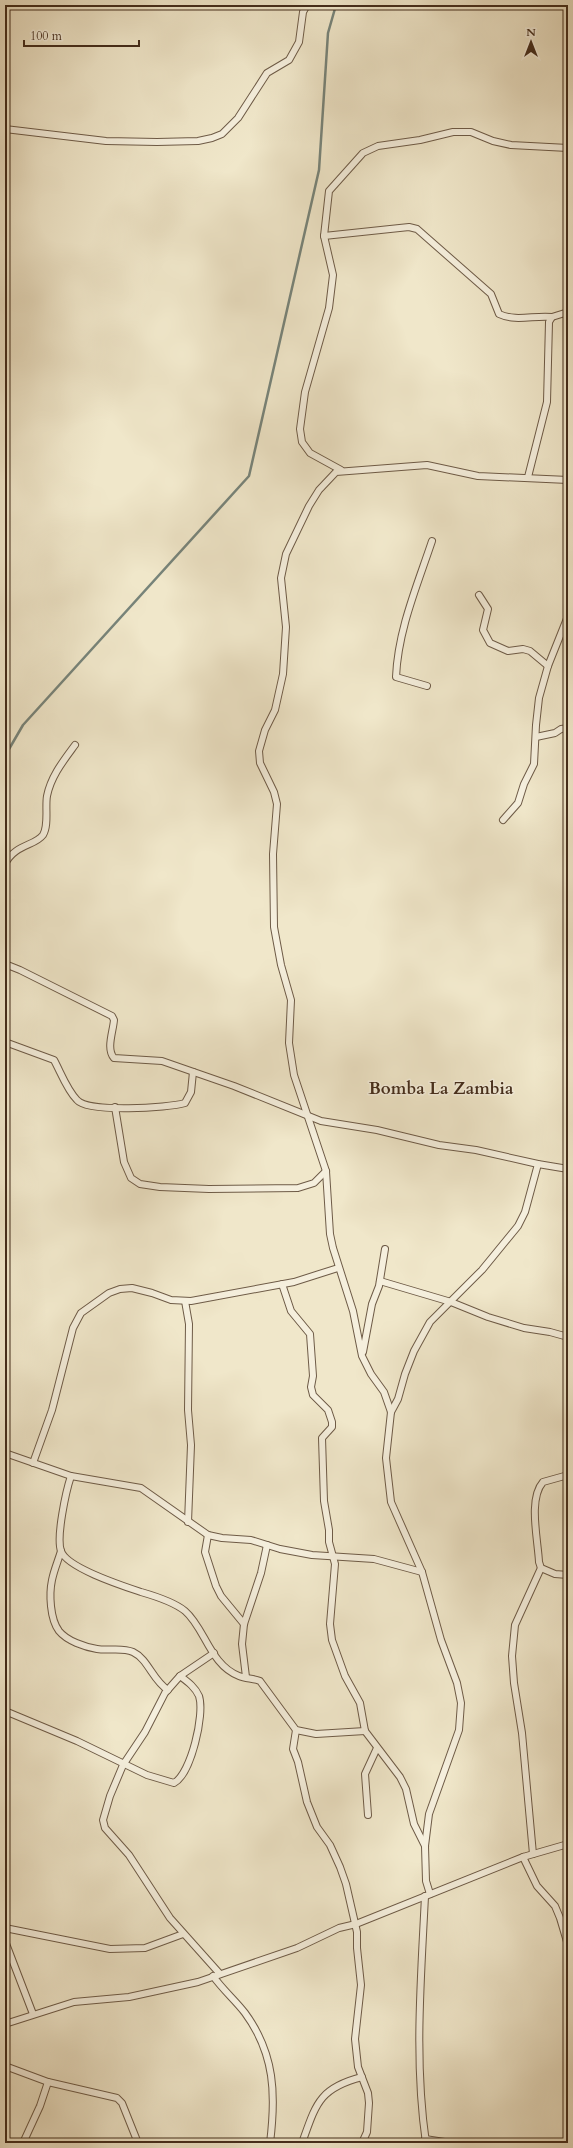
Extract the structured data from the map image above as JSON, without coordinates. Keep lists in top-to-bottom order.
{
  "districts": ["Bomba La Zambia"],
  "scale_bar": "100 m",
  "north": "top"
}
